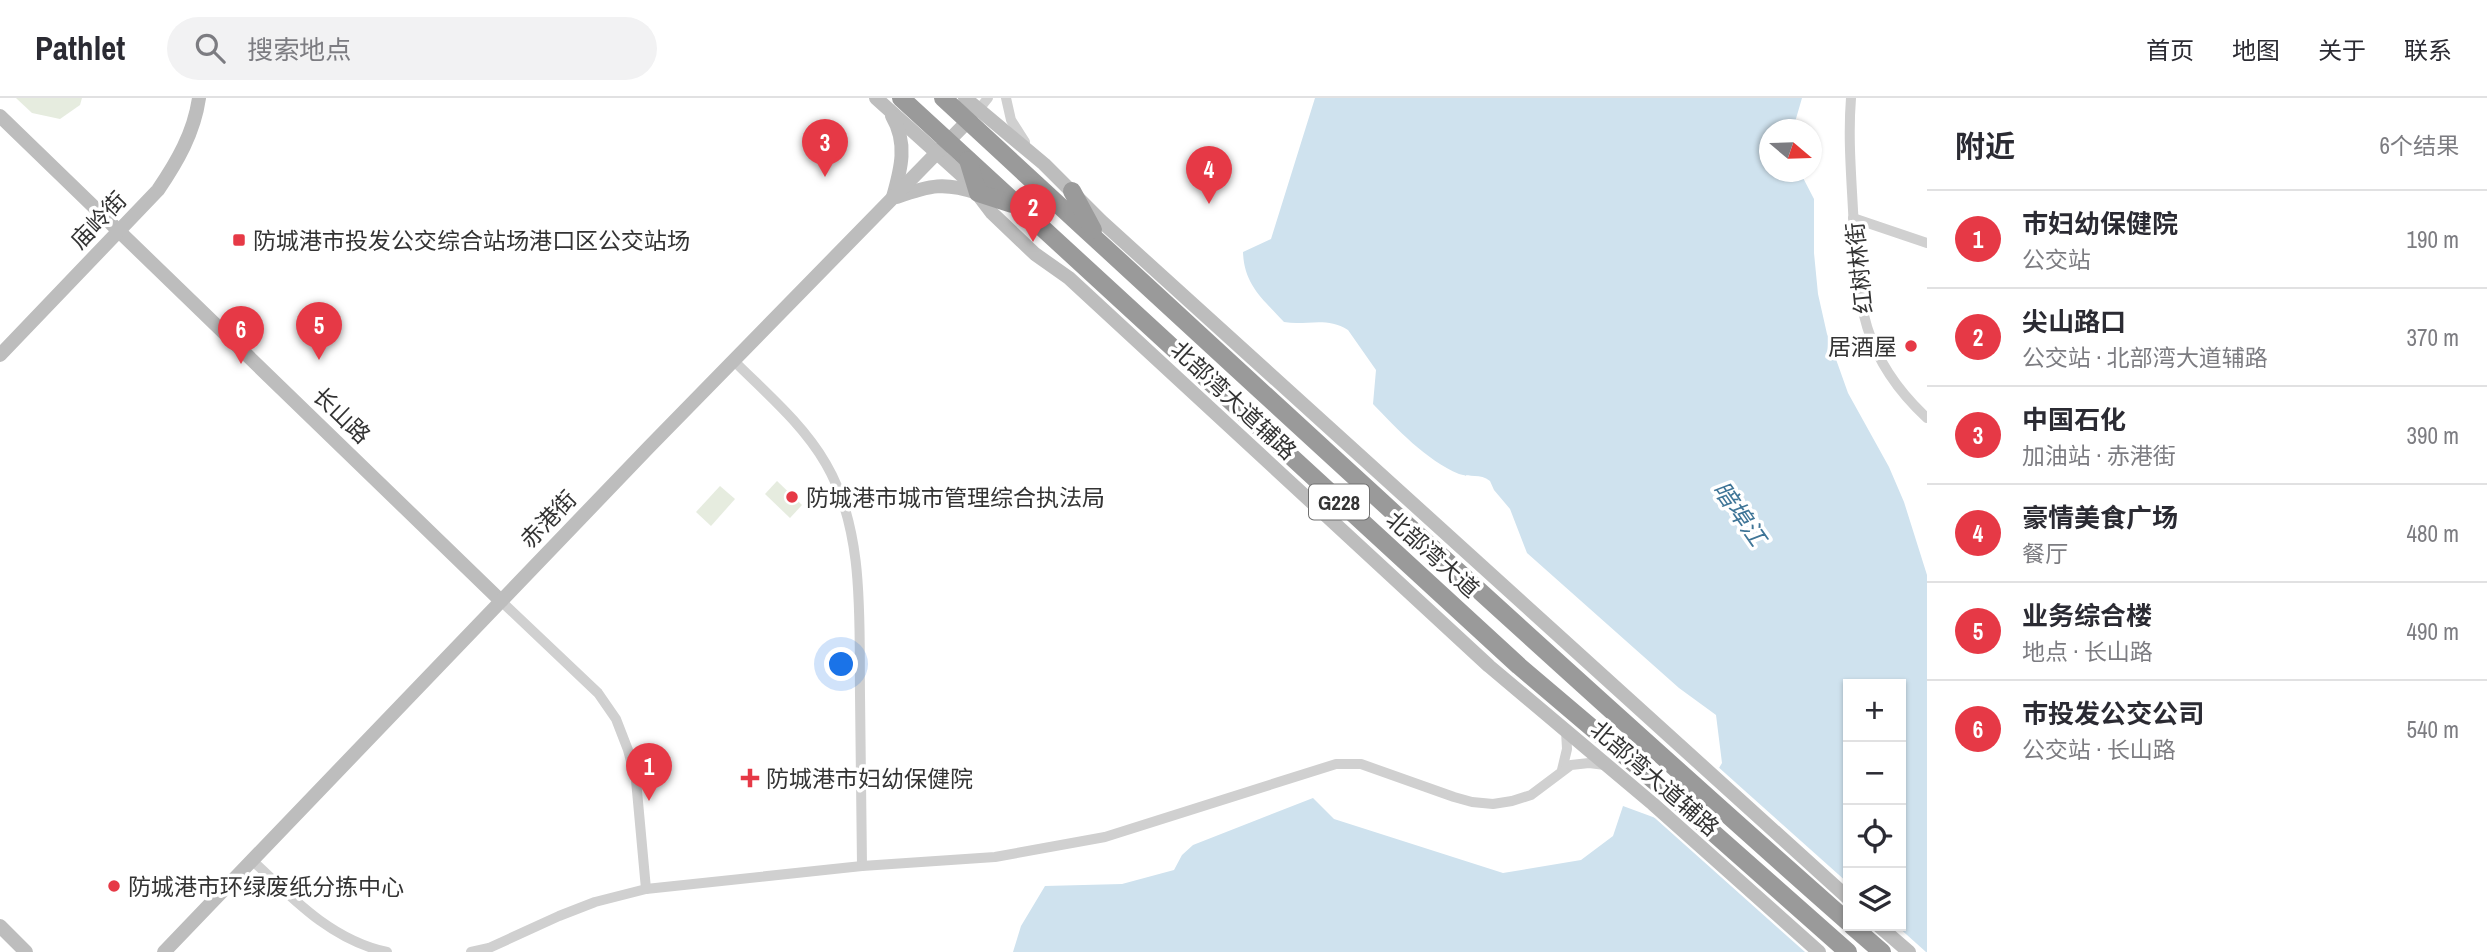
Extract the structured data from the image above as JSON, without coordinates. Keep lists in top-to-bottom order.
{
  "streets": {
    "highway": ["G228", "北部湾大道"],
    "main road": [
      "庙岭街",
      "北部湾大道辅路",
      "长山路",
      "赤港街"
    ],
    "street": ["红树林街"]
  },
  "crossings": [
    ["庙岭街", "长山路"],
    ["北部湾大道辅路", "赤港街"],
    ["北部湾大道辅路", "北部湾大道"],
    ["长山路", "赤港街"],
    ["赤港街", "北部湾大道"]
  ],
  "water": ["暗埠江"],
  "places": {
    "transit": ["防城港市投发公交综合站场港口区公交站场"],
    "other": ["居酒屋", "防城港市城市管理综合执法局", "防城港市环绿废纸分拣中心"],
    "health": ["防城港市妇幼保健院"]
  },
  "north": "right",
  "page": {
    "header": "Pathlet",
    "search": "搜索地点",
    "nav": [
      "首页",
      "地图",
      "关于",
      "联系"
    ],
    "heading": ["附近", "6个结果"],
    "pins": [
      "3",
      "4",
      "2",
      "5",
      "6",
      "1"
    ],
    "list": [
      {
        "mark": "1",
        "name": "巿妇幼保健院",
        "note": "公交站",
        "value": "190 m"
      },
      {
        "mark": "2",
        "name": "尖山路口",
        "note": "公交站 · 北部湾大道辅路",
        "value": "370 m"
      },
      {
        "mark": "3",
        "name": "中国石化",
        "note": "加油站 · 赤港街",
        "value": "390 m"
      },
      {
        "mark": "4",
        "name": "豪情美食广场",
        "note": "餐厅",
        "value": "480 m"
      },
      {
        "mark": "5",
        "name": "业务综合楼",
        "note": "地点 · 长山路",
        "value": "490 m"
      },
      {
        "mark": "6",
        "name": "巿投发公交公司",
        "note": "公交站 · 长山路",
        "value": "540 m"
      }
    ],
    "map_buttons": ["+", "−"]
  }
}
